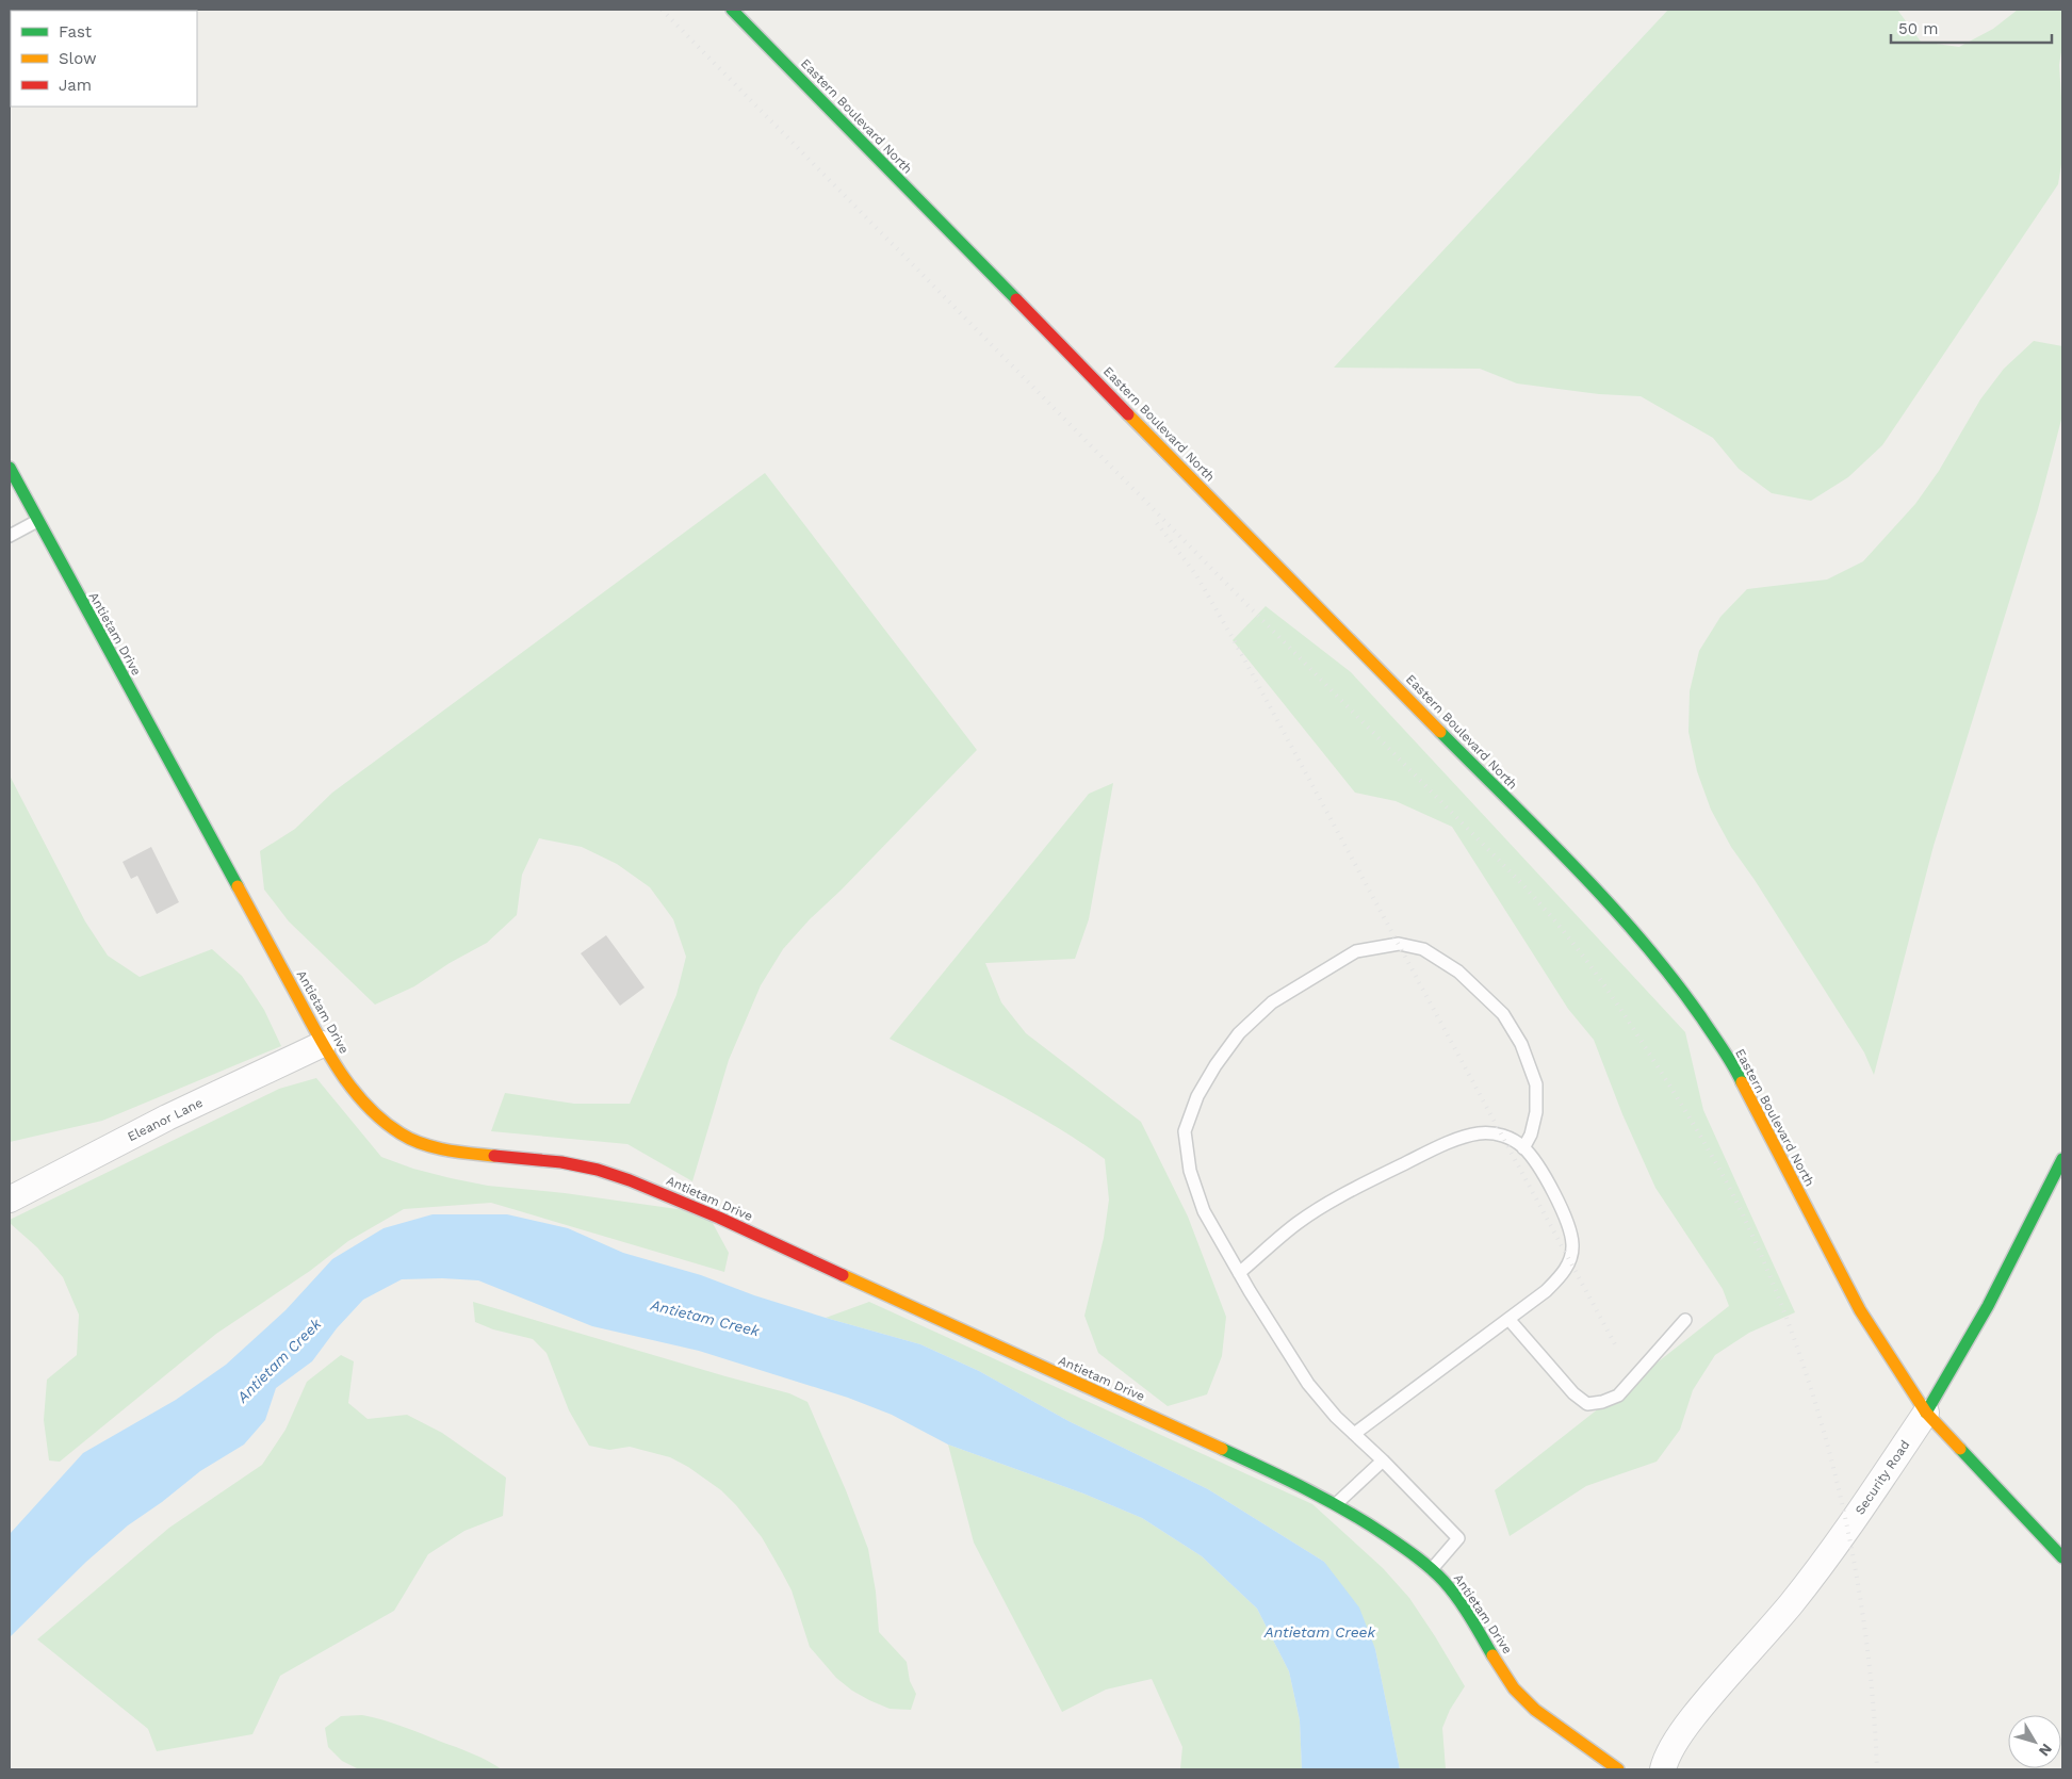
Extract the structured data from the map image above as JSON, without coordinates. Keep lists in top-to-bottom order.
{
  "streets": {
    "street": [
      "Eastern Boulevard North",
      "Antietam Drive",
      "Eleanor Lane",
      "Security Road"
    ]
  },
  "crossings": [
    ["Eastern Boulevard North", "Security Road"],
    ["Antietam Drive", "Eleanor Lane"]
  ],
  "water": ["Antietam Creek"],
  "legend": ["Fast", "Slow", "Jam"],
  "scale_bar": "50 m",
  "north": "bottom right"
}
